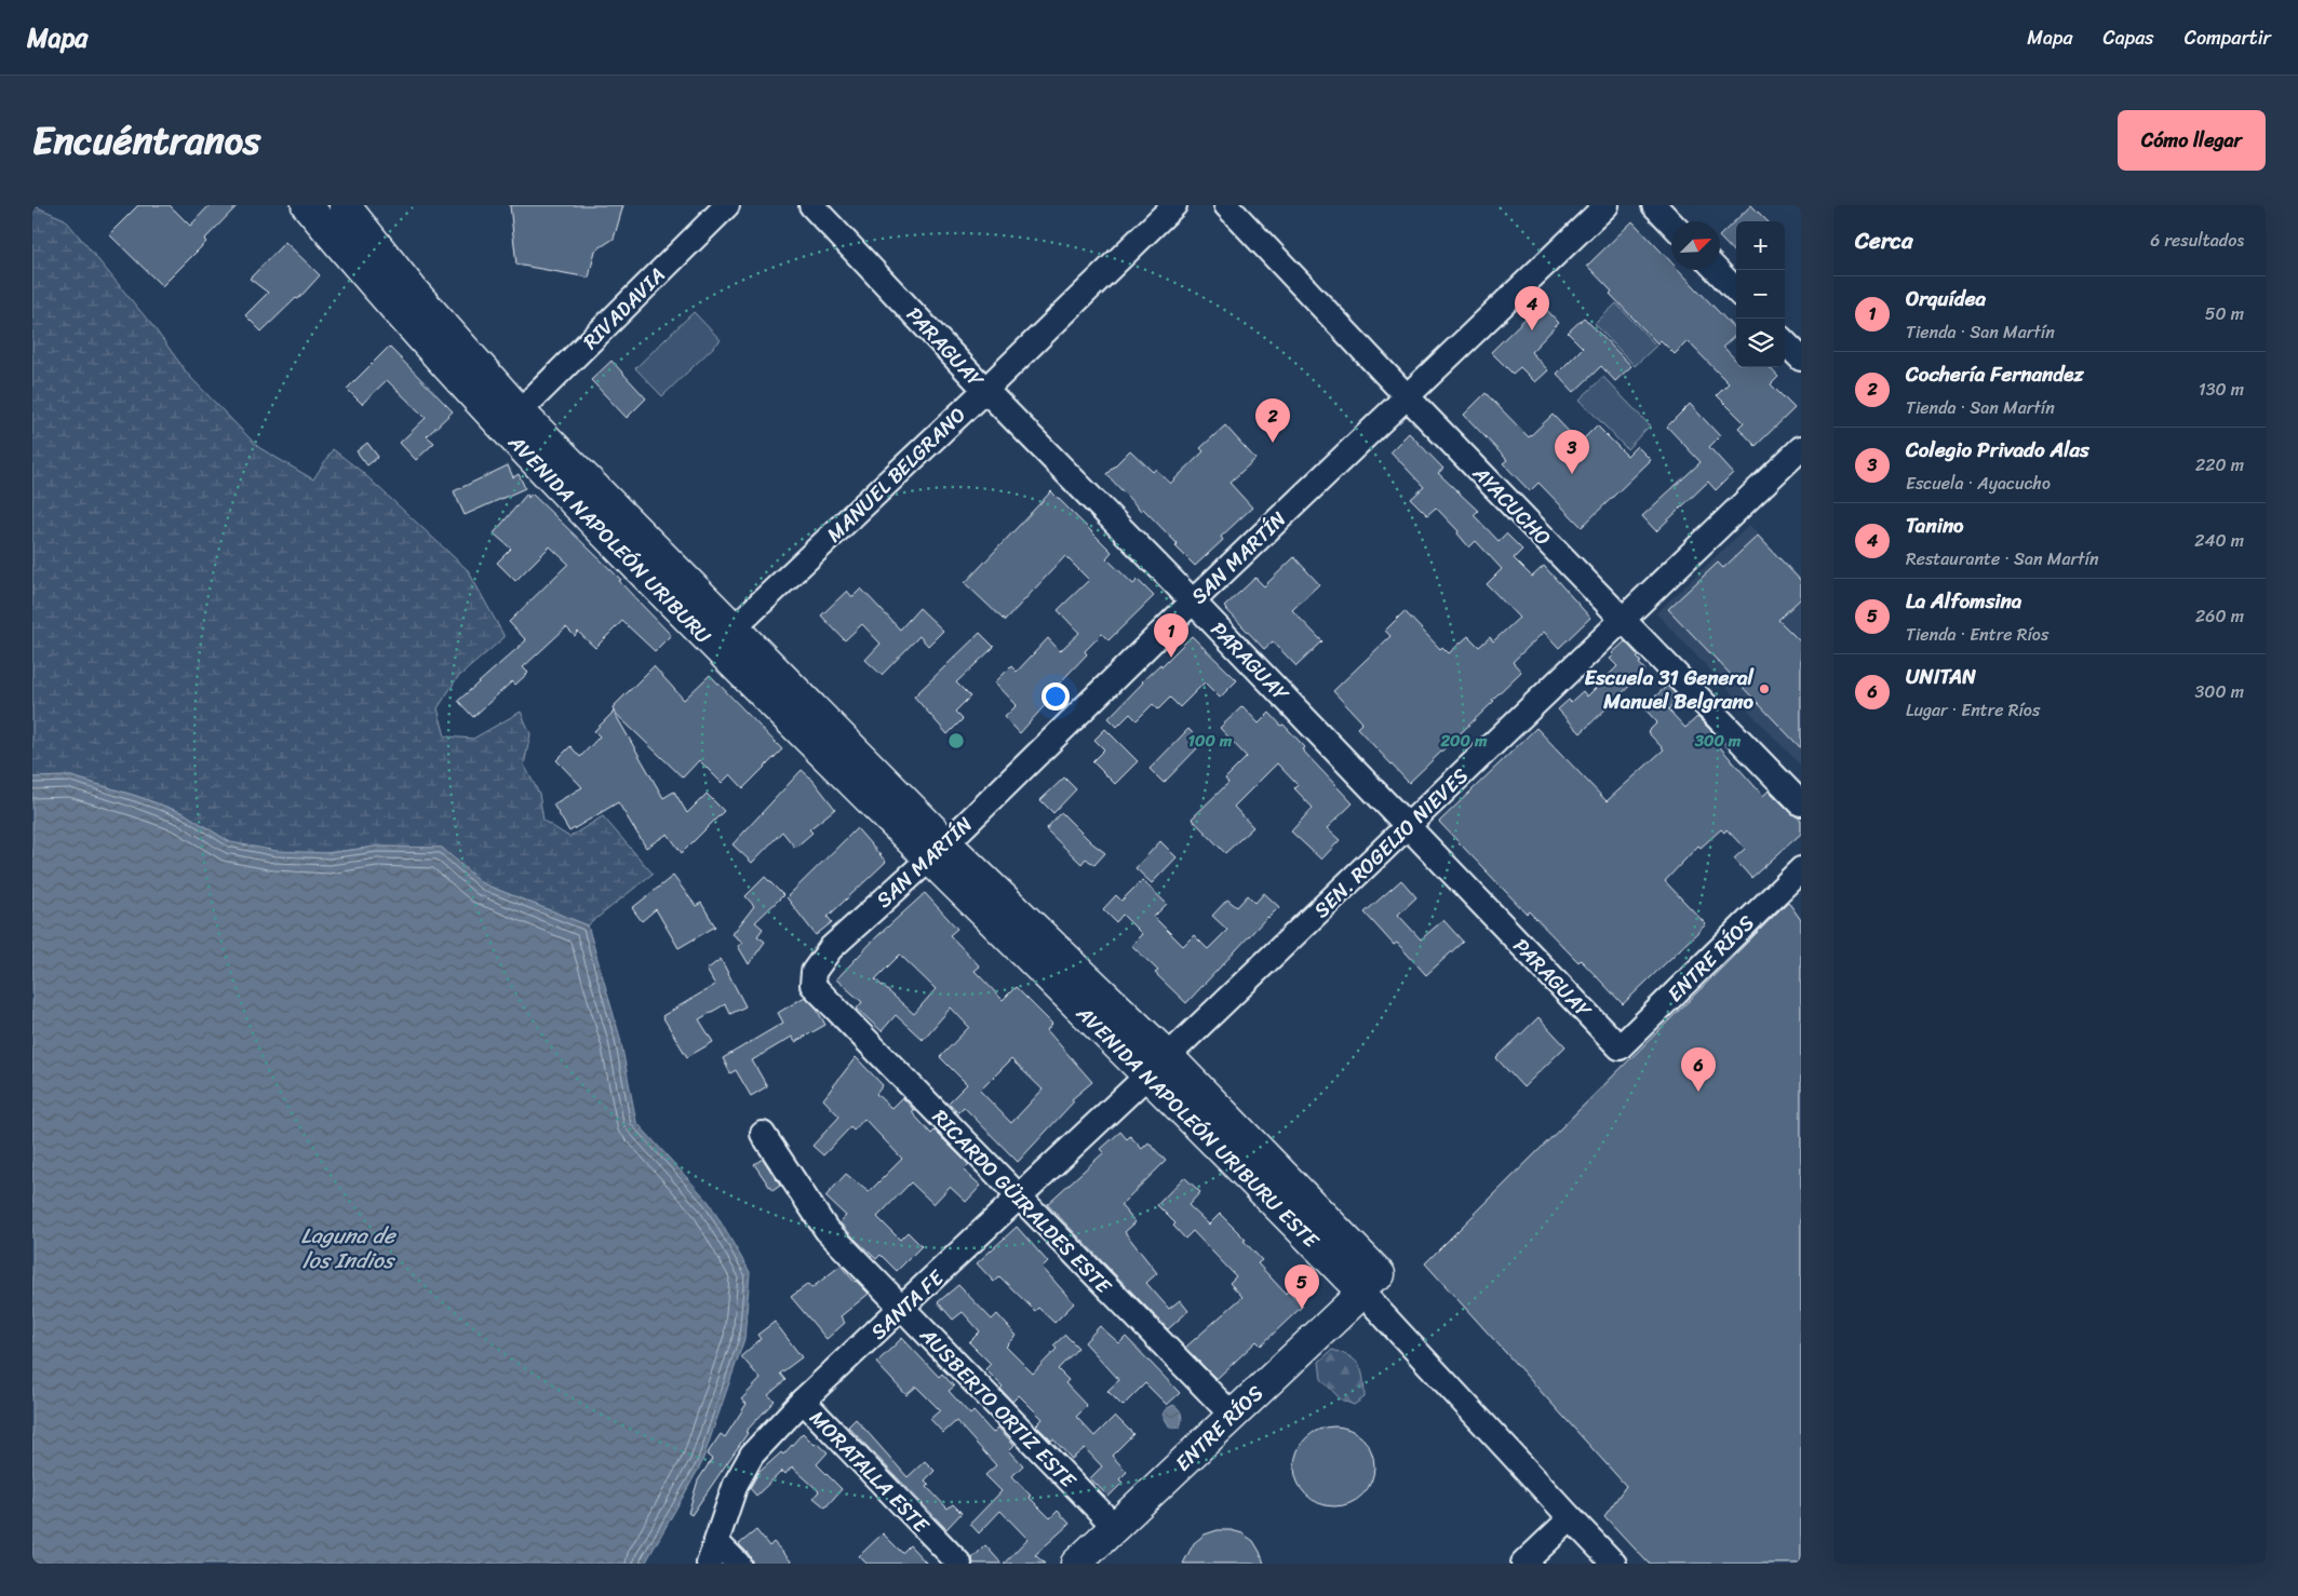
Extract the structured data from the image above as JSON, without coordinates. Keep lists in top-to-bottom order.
{
  "streets": {
    "main road": ["AVENIDA NAPOLEÓN URIBURU", "ENTRE RÍOS", "AVENIDA NAPOLEÓN URIBURU ESTE"],
    "street": [
      "RIVADAVIA",
      "PARAGUAY",
      "MANUEL BELGRANO",
      "AYACUCHO",
      "SAN MARTÍN",
      "SEN. ROGELIO NIEVES",
      "RICARDO GÜIRALDES ESTE",
      "SANTA FE",
      "AUSBERTO ORTIZ ESTE",
      "MORATALLA ESTE"
    ]
  },
  "crossings": [
    ["RIVADAVIA", "AVENIDA NAPOLEÓN URIBURU"],
    ["PARAGUAY", "MANUEL BELGRANO"],
    ["PARAGUAY", "SAN MARTÍN"],
    ["PARAGUAY", "SEN. ROGELIO NIEVES"],
    ["PARAGUAY", "ENTRE RÍOS"],
    ["MANUEL BELGRANO", "AVENIDA NAPOLEÓN URIBURU"],
    ["AYACUCHO", "SAN MARTÍN"],
    ["AYACUCHO", "SEN. ROGELIO NIEVES"],
    ["AVENIDA NAPOLEÓN URIBURU", "SAN MARTÍN"],
    ["AVENIDA NAPOLEÓN URIBURU", "AVENIDA NAPOLEÓN URIBURU ESTE"],
    ["SAN MARTÍN", "AVENIDA NAPOLEÓN URIBURU ESTE"],
    ["SAN MARTÍN", "RICARDO GÜIRALDES ESTE"],
    ["SEN. ROGELIO NIEVES", "AVENIDA NAPOLEÓN URIBURU ESTE"],
    ["SEN. ROGELIO NIEVES", "SANTA FE"],
    ["ENTRE RÍOS", "AVENIDA NAPOLEÓN URIBURU ESTE"],
    ["ENTRE RÍOS", "RICARDO GÜIRALDES ESTE"],
    ["ENTRE RÍOS", "AUSBERTO ORTIZ ESTE"],
    ["AVENIDA NAPOLEÓN URIBURU ESTE", "SANTA FE"],
    ["RICARDO GÜIRALDES ESTE", "SANTA FE"],
    ["SANTA FE", "AUSBERTO ORTIZ ESTE"],
    ["SANTA FE", "MORATALLA ESTE"]
  ],
  "water": ["Laguna de los Indios"],
  "places": ["Escuela 31 General Manuel Belgrano"],
  "north": "top right",
  "page": {
    "header": "Mapa",
    "nav": ["Mapa", "Capas", "Compartir"],
    "title": "Encuéntranos",
    "buttons": "Cómo llegar",
    "heading": ["Cerca", "6 resultados"],
    "map_buttons": ["+", "−"],
    "list": [
      {
        "mark": "1",
        "name": "Orquídea",
        "note": "Tienda · San Martín",
        "value": "50 m"
      },
      {
        "mark": "2",
        "name": "Cochería Fernandez",
        "note": "Tienda · San Martín",
        "value": "130 m"
      },
      {
        "mark": "3",
        "name": "Colegio Privado Alas",
        "note": "Escuela · Ayacucho",
        "value": "220 m"
      },
      {
        "mark": "4",
        "name": "Tanino",
        "note": "Restaurante · San Martín",
        "value": "240 m"
      },
      {
        "mark": "5",
        "name": "La Alfomsina",
        "note": "Tienda · Entre Ríos",
        "value": "260 m"
      },
      {
        "mark": "6",
        "name": "UNITAN",
        "note": "Lugar · Entre Ríos",
        "value": "300 m"
      }
    ],
    "pins": [
      "4",
      "2",
      "3",
      "1",
      "6",
      "5"
    ]
  },
  "rings": ["100 m", "200 m", "300 m"]
}
